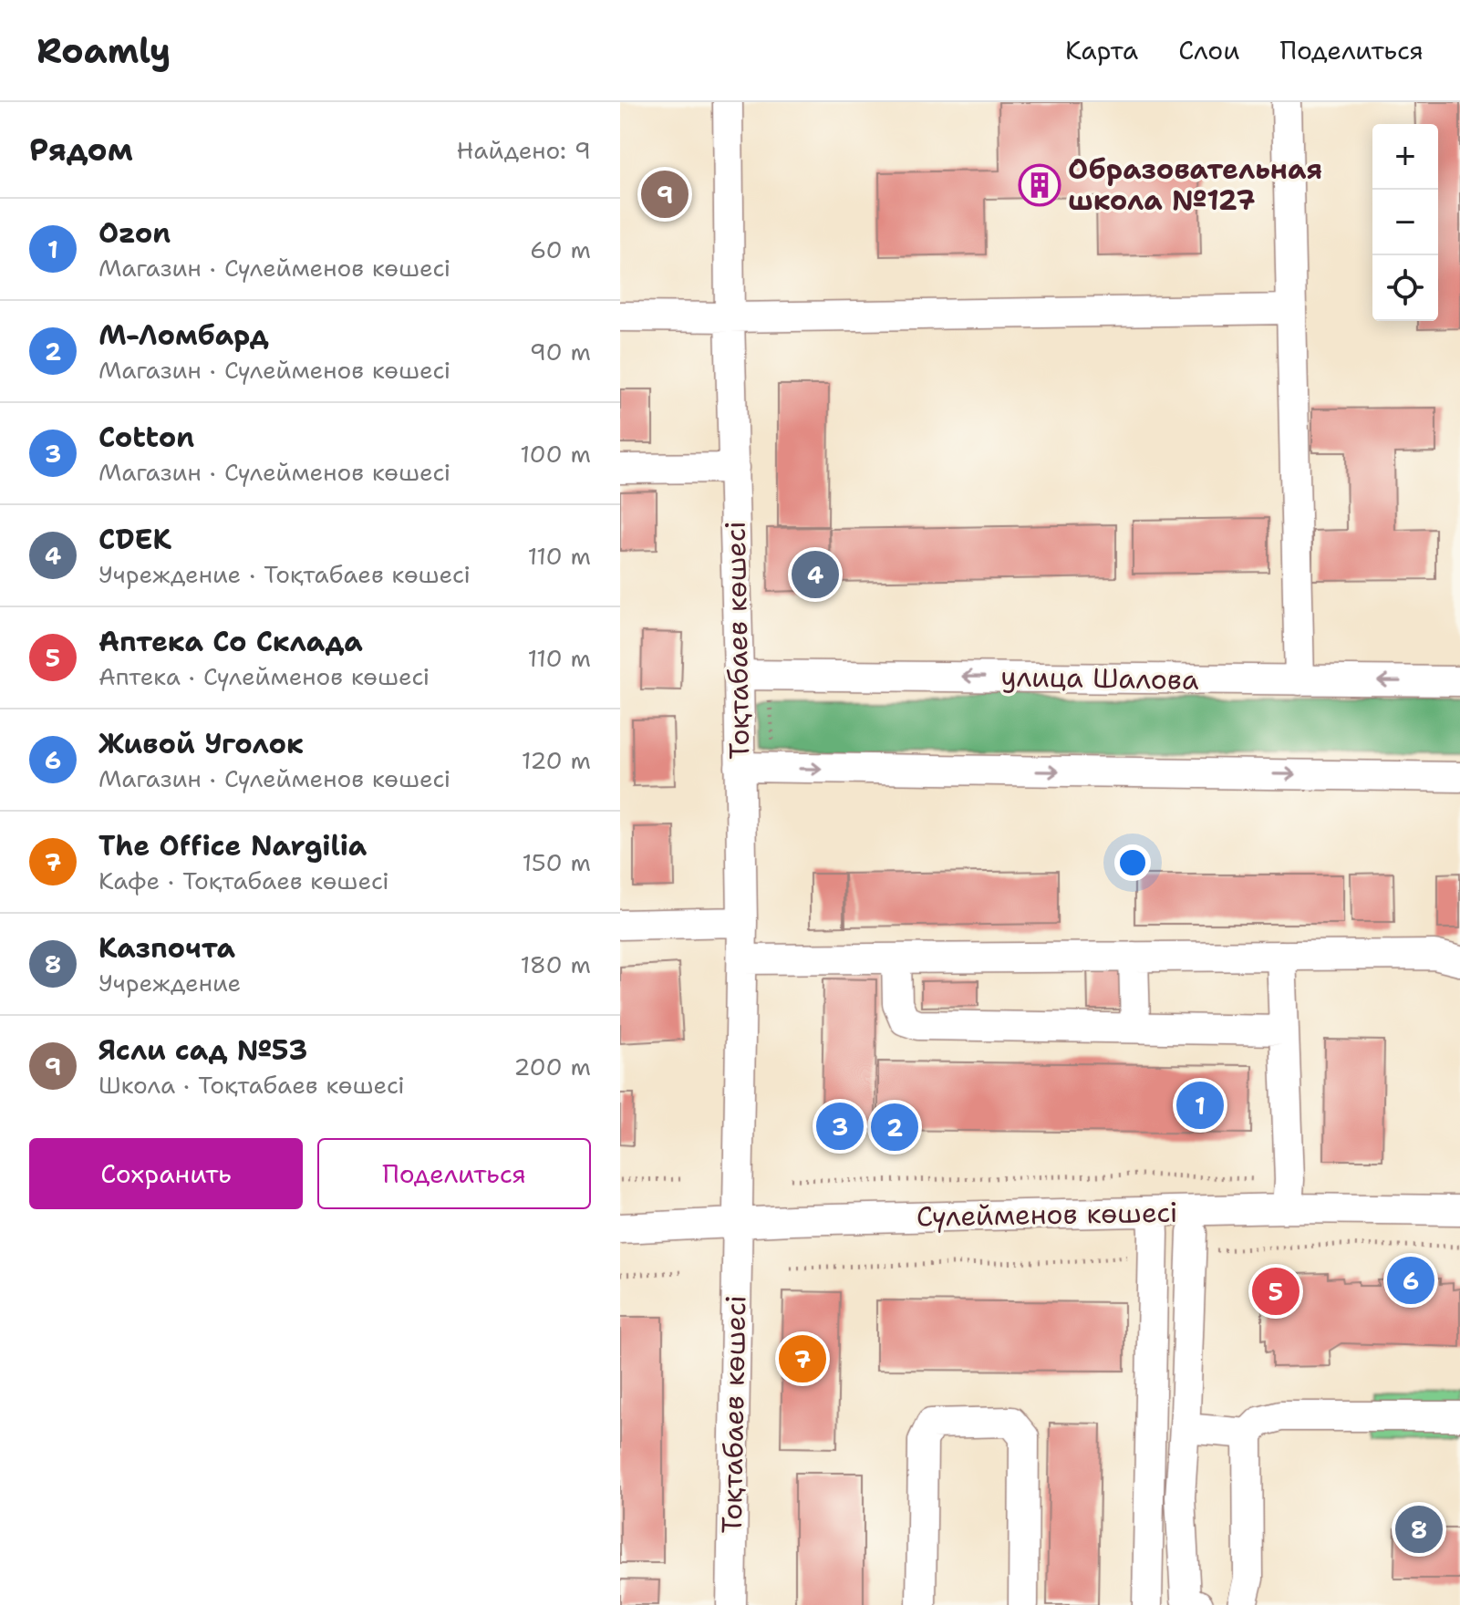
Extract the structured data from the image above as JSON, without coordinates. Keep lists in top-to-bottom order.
{
  "streets": {
    "street": ["Тоқтабаев көшесі", "улица Шалова", "Сүлейменов көшесі"]
  },
  "crossings": [
    ["Тоқтабаев көшесі", "улица Шалова"],
    ["Тоқтабаев көшесі", "Сүлейменов көшесі"]
  ],
  "places": {
    "building": ["Образовательная школа №127"]
  },
  "page": {
    "header": "Roamly",
    "nav": ["Карта", "Слои", "Поделиться"],
    "heading": ["Рядом", "Найдено: 9"],
    "map_buttons": ["+", "−"],
    "pins": [
      "9",
      "4",
      "1",
      "3",
      "2",
      "6",
      "5",
      "7",
      "8"
    ],
    "list": [
      {
        "mark": "1",
        "name": "Ozon",
        "note": "Магазин · Сүлейменов көшесі",
        "value": "60 m"
      },
      {
        "mark": "2",
        "name": "М-Ломбард",
        "note": "Магазин · Сүлейменов көшесі",
        "value": "90 m"
      },
      {
        "mark": "3",
        "name": "Cotton",
        "note": "Магазин · Сүлейменов көшесі",
        "value": "100 m"
      },
      {
        "mark": "4",
        "name": "CDEK",
        "note": "Учреждение · Тоқтабаев көшесі",
        "value": "110 m"
      },
      {
        "mark": "5",
        "name": "Аптека Со Склада",
        "note": "Аптека · Сүлейменов көшесі",
        "value": "110 m"
      },
      {
        "mark": "6",
        "name": "Живой Уголок",
        "note": "Магазин · Сүлейменов көшесі",
        "value": "120 m"
      },
      {
        "mark": "7",
        "name": "The Office Nargilia",
        "note": "Кафе · Тоқтабаев көшесі",
        "value": "150 m"
      },
      {
        "mark": "8",
        "name": "Казпочта",
        "note": "Учреждение",
        "value": "180 m"
      },
      {
        "mark": "9",
        "name": "Ясли сад №53",
        "note": "Школа · Тоқтабаев көшесі",
        "value": "200 m"
      }
    ],
    "buttons": ["Сохранить", "Поделиться"]
  }
}
